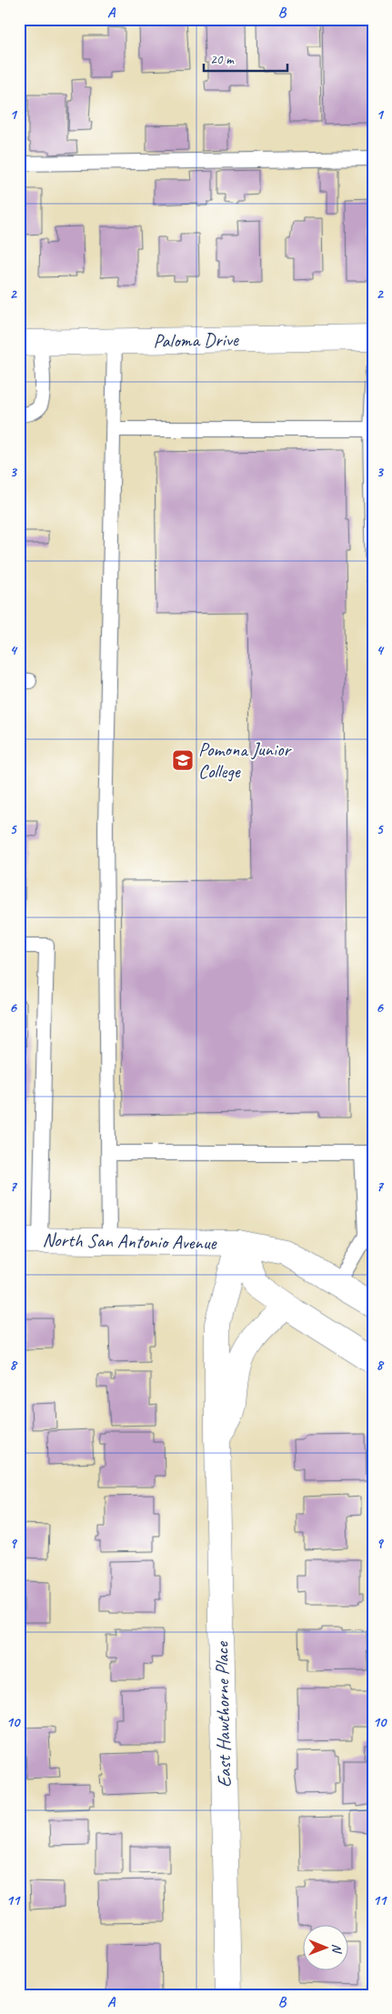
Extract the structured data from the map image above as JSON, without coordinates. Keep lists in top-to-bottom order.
{
  "streets": {
    "street": ["Paloma Drive", "North San Antonio Avenue", "East Hawthorne Place"]
  },
  "crossings": [
    ["North San Antonio Avenue", "East Hawthorne Place"]
  ],
  "places": {
    "school or university": ["Pomona Junior College"]
  },
  "scale_bar": "20 m",
  "north": "right",
  "grid": {
    "columns": ["A", "B"],
    "rows": [
      "1",
      "2",
      "3",
      "4",
      "5",
      "6",
      "7",
      "8",
      "9",
      "10",
      "11"
    ]
  }
}
